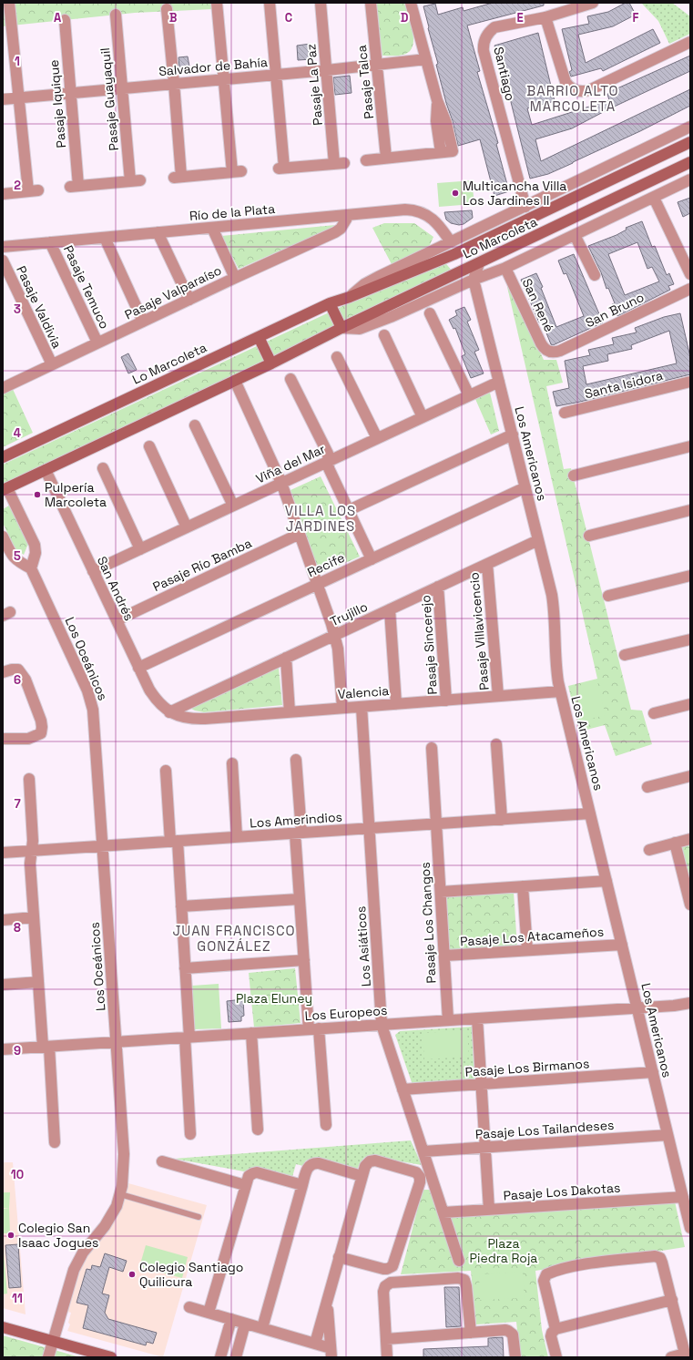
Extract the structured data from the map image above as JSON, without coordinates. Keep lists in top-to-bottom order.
{
  "streets": {
    "main road": ["Lo Marcoleta"],
    "street": [
      "Salvador de Bahía",
      "Santiago",
      "Pasaje Talca",
      "Pasaje La Paz",
      "Pasaje Guayaquil",
      "Pasaje Iquique",
      "Río de la Plata",
      "Pasaje Temuco",
      "Pasaje Valparaíso",
      "San René",
      "Pasaje Valdivia",
      "San Bruno",
      "Santa Isidora",
      "Los Americanos",
      "Viña del Mar",
      "Pasaje Río Bamba",
      "Recife",
      "San Andrés",
      "Trujillo",
      "Pasaje Villavicencio",
      "Pasaje Sincerejo",
      "Los Oceánicos",
      "Valencia",
      "Los Amerindios",
      "Pasaje Los Changos",
      "Pasaje Los Atacameños",
      "Los Asiáticos",
      "Los Europeos",
      "Pasaje Los Birmanos",
      "Pasaje Los Tailandeses",
      "Pasaje Los Dakotas"
    ]
  },
  "crossings": [
    ["Salvador de Bahía", "Pasaje Talca"],
    ["Salvador de Bahía", "Pasaje La Paz"],
    ["Salvador de Bahía", "Pasaje Guayaquil"],
    ["Salvador de Bahía", "Pasaje Iquique"],
    ["Santiago", "Lo Marcoleta"],
    ["Pasaje Guayaquil", "Pasaje Iquique"],
    ["Río de la Plata", "Lo Marcoleta"],
    ["Río de la Plata", "Pasaje Temuco"],
    ["Río de la Plata", "Pasaje Valparaíso"],
    ["Lo Marcoleta", "San René"],
    ["Lo Marcoleta", "Los Americanos"],
    ["Lo Marcoleta", "San Andrés"],
    ["Pasaje Temuco", "Pasaje Valparaíso"],
    ["Pasaje Valparaíso", "Pasaje Valdivia"],
    ["San René", "San Bruno"],
    ["Los Americanos", "Viña del Mar"],
    ["Los Americanos", "Recife"],
    ["Los Americanos", "Trujillo"],
    ["Los Americanos", "Valencia"],
    ["Los Americanos", "Los Amerindios"],
    ["Los Americanos", "Pasaje Los Atacameños"],
    ["Los Americanos", "Los Europeos"],
    ["Los Americanos", "Pasaje Los Birmanos"],
    ["Los Americanos", "Pasaje Los Tailandeses"],
    ["Los Americanos", "Pasaje Los Dakotas"],
    ["Viña del Mar", "San Andrés"],
    ["Pasaje Río Bamba", "San Andrés"],
    ["Recife", "San Andrés"],
    ["San Andrés", "Trujillo"],
    ["San Andrés", "Valencia"],
    ["Trujillo", "Pasaje Villavicencio"],
    ["Trujillo", "Pasaje Sincerejo"],
    ["Trujillo", "Valencia"],
    ["Pasaje Villavicencio", "Valencia"],
    ["Pasaje Sincerejo", "Valencia"],
    ["Los Oceánicos", "Los Amerindios"],
    ["Los Oceánicos", "Los Europeos"],
    ["Valencia", "Los Asiáticos"],
    ["Los Amerindios", "Pasaje Los Changos"],
    ["Los Amerindios", "Los Asiáticos"],
    ["Pasaje Los Changos", "Pasaje Los Atacameños"],
    ["Pasaje Los Changos", "Los Europeos"],
    ["Los Asiáticos", "Los Europeos"],
    ["Los Asiáticos", "Pasaje Los Birmanos"],
    ["Los Asiáticos", "Pasaje Los Tailandeses"],
    ["Los Asiáticos", "Pasaje Los Dakotas"]
  ],
  "districts": ["BARRIO ALTO MARCOLETA", "VILLA LOS JARDINES", "JUAN FRANCISCO GONZÁLEZ"],
  "parks": ["Plaza Eluney", "Plaza Piedra Roja"],
  "places": [
    "Multicancha Villa Los Jardines II",
    "Pulpería Marcoleta",
    "Colegio San Isaac Jogues",
    "Colegio Santiago Quilicura"
  ],
  "grid": {
    "columns": [
      "A",
      "B",
      "C",
      "D",
      "E",
      "F"
    ],
    "rows": [
      "1",
      "2",
      "3",
      "4",
      "5",
      "6",
      "7",
      "8",
      "9",
      "10",
      "11"
    ]
  }
}
